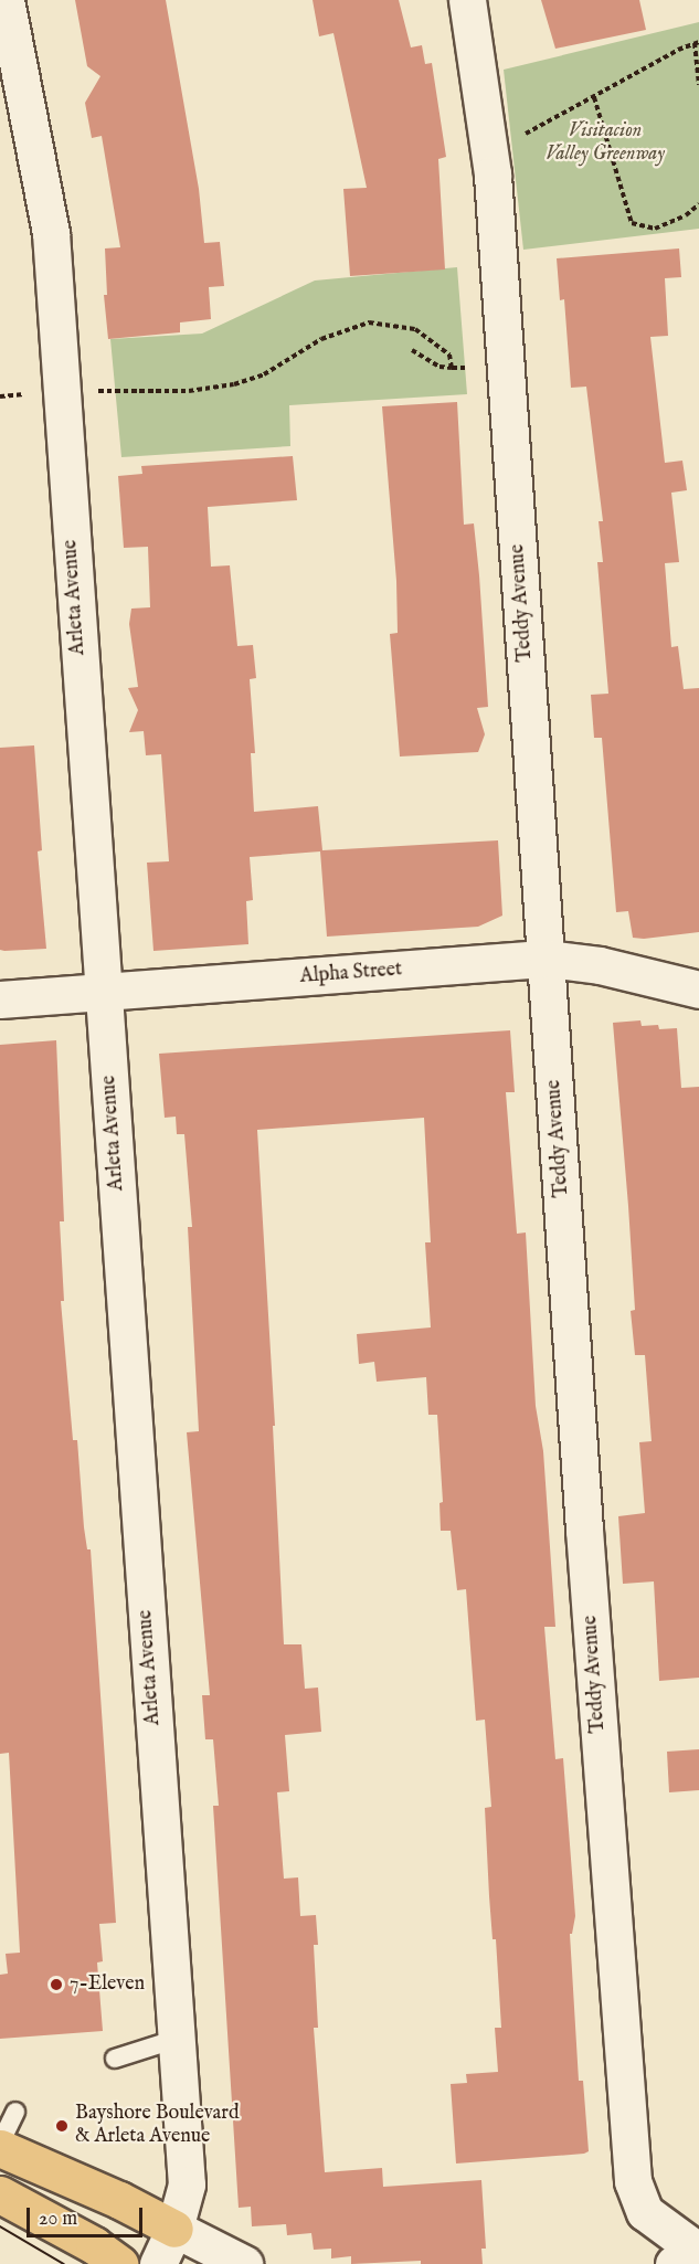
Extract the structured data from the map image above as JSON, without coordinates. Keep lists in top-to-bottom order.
{
  "streets": {
    "street": ["Arleta Avenue", "Teddy Avenue", "Alpha Street"]
  },
  "crossings": [
    ["Arleta Avenue", "Alpha Street"],
    ["Teddy Avenue", "Alpha Street"]
  ],
  "parks": ["Visitacion Valley Greenway"],
  "places": ["7-Eleven", "Bayshore Boulevard & Arleta Avenue"],
  "scale_bar": "20 m"
}
